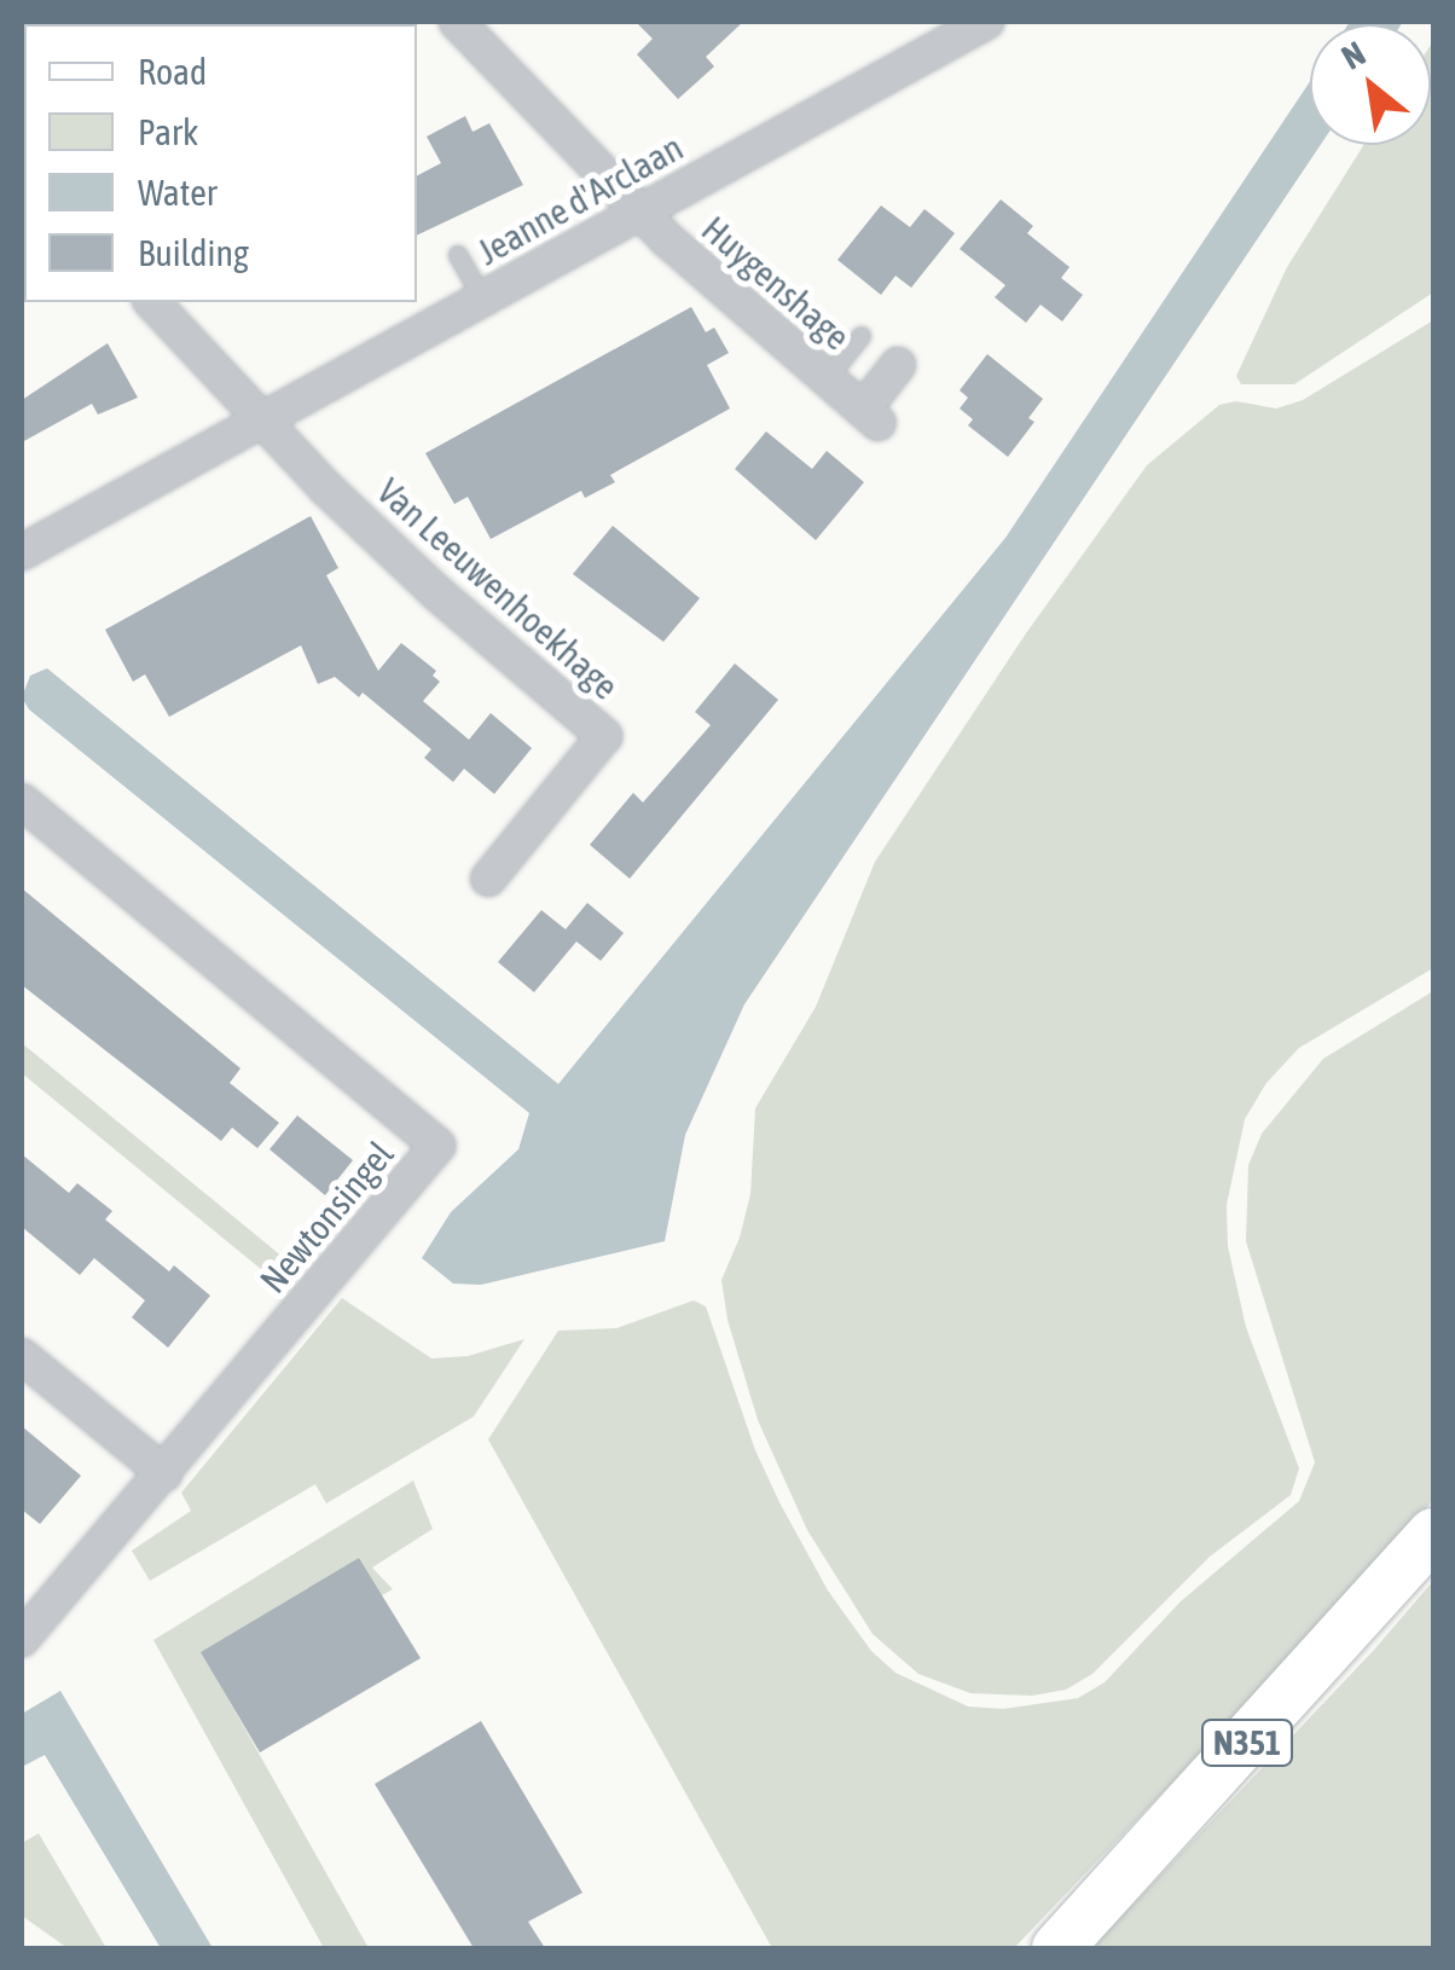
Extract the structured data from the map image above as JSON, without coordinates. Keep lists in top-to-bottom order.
{
  "streets": {
    "main road": ["N351"],
    "street": [
      "Jeanne d'Arclaan",
      "Huygenshage",
      "Van Leeuwenhoekhage",
      "Newtonsingel"
    ]
  },
  "crossings": [
    ["Jeanne d'Arclaan", "Huygenshage"],
    ["Jeanne d'Arclaan", "Van Leeuwenhoekhage"]
  ],
  "legend": [
    "Road",
    "Park",
    "Water",
    "Building"
  ],
  "north": "top left"
}
